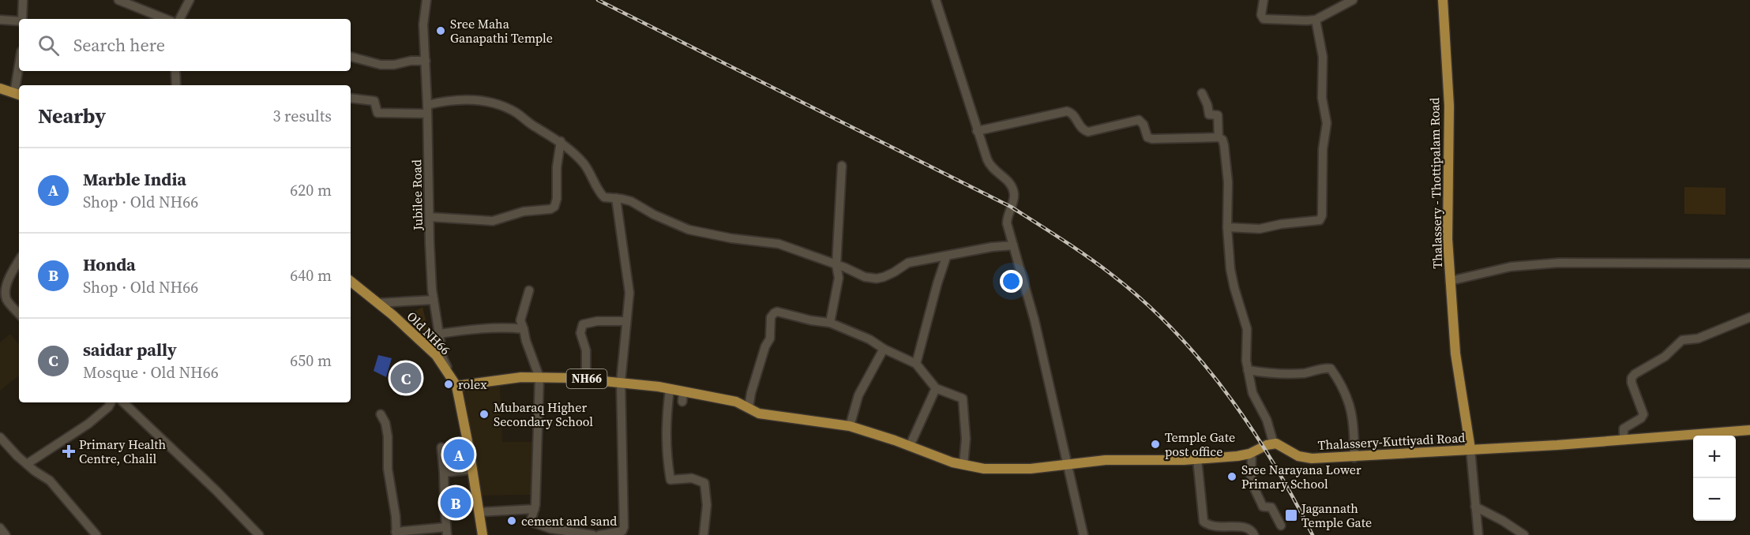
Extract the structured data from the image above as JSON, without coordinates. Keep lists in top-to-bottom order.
{
  "streets": {
    "main road": [
      "Thalassery - Thottipalam Road",
      "Old NH66",
      "NH66",
      "Thalassery-Kuttiyadi Road"
    ],
    "street": ["Jubilee Road"]
  },
  "crossings": [
    ["Thalassery - Thottipalam Road", "Thalassery-Kuttiyadi Road"],
    ["Jubilee Road", "Old NH66"],
    ["Jubilee Road", "NH66"],
    ["Old NH66", "NH66"]
  ],
  "places": {
    "other": [
      "Sree Maha Ganapathi Temple",
      "rolex",
      "Mubaraq Higher Secondary School",
      "Temple Gate post office",
      "Sree Narayana Lower Primary School",
      "cement and sand"
    ],
    "health": ["Primary Health Centre, Chalil"],
    "transit": ["Jagannath Temple Gate"]
  },
  "page": {
    "search": "Search here",
    "heading": ["Nearby", "3 results"],
    "list": [
      {
        "mark": "A",
        "name": "Marble India",
        "note": "Shop · Old NH66",
        "value": "620 m"
      },
      {
        "mark": "B",
        "name": "Honda",
        "note": "Shop · Old NH66",
        "value": "640 m"
      },
      {
        "mark": "C",
        "name": "saidar pally",
        "note": "Mosque · Old NH66",
        "value": "650 m"
      }
    ],
    "pins": ["C", "A", "B"],
    "map_buttons": ["+", "−"]
  }
}
